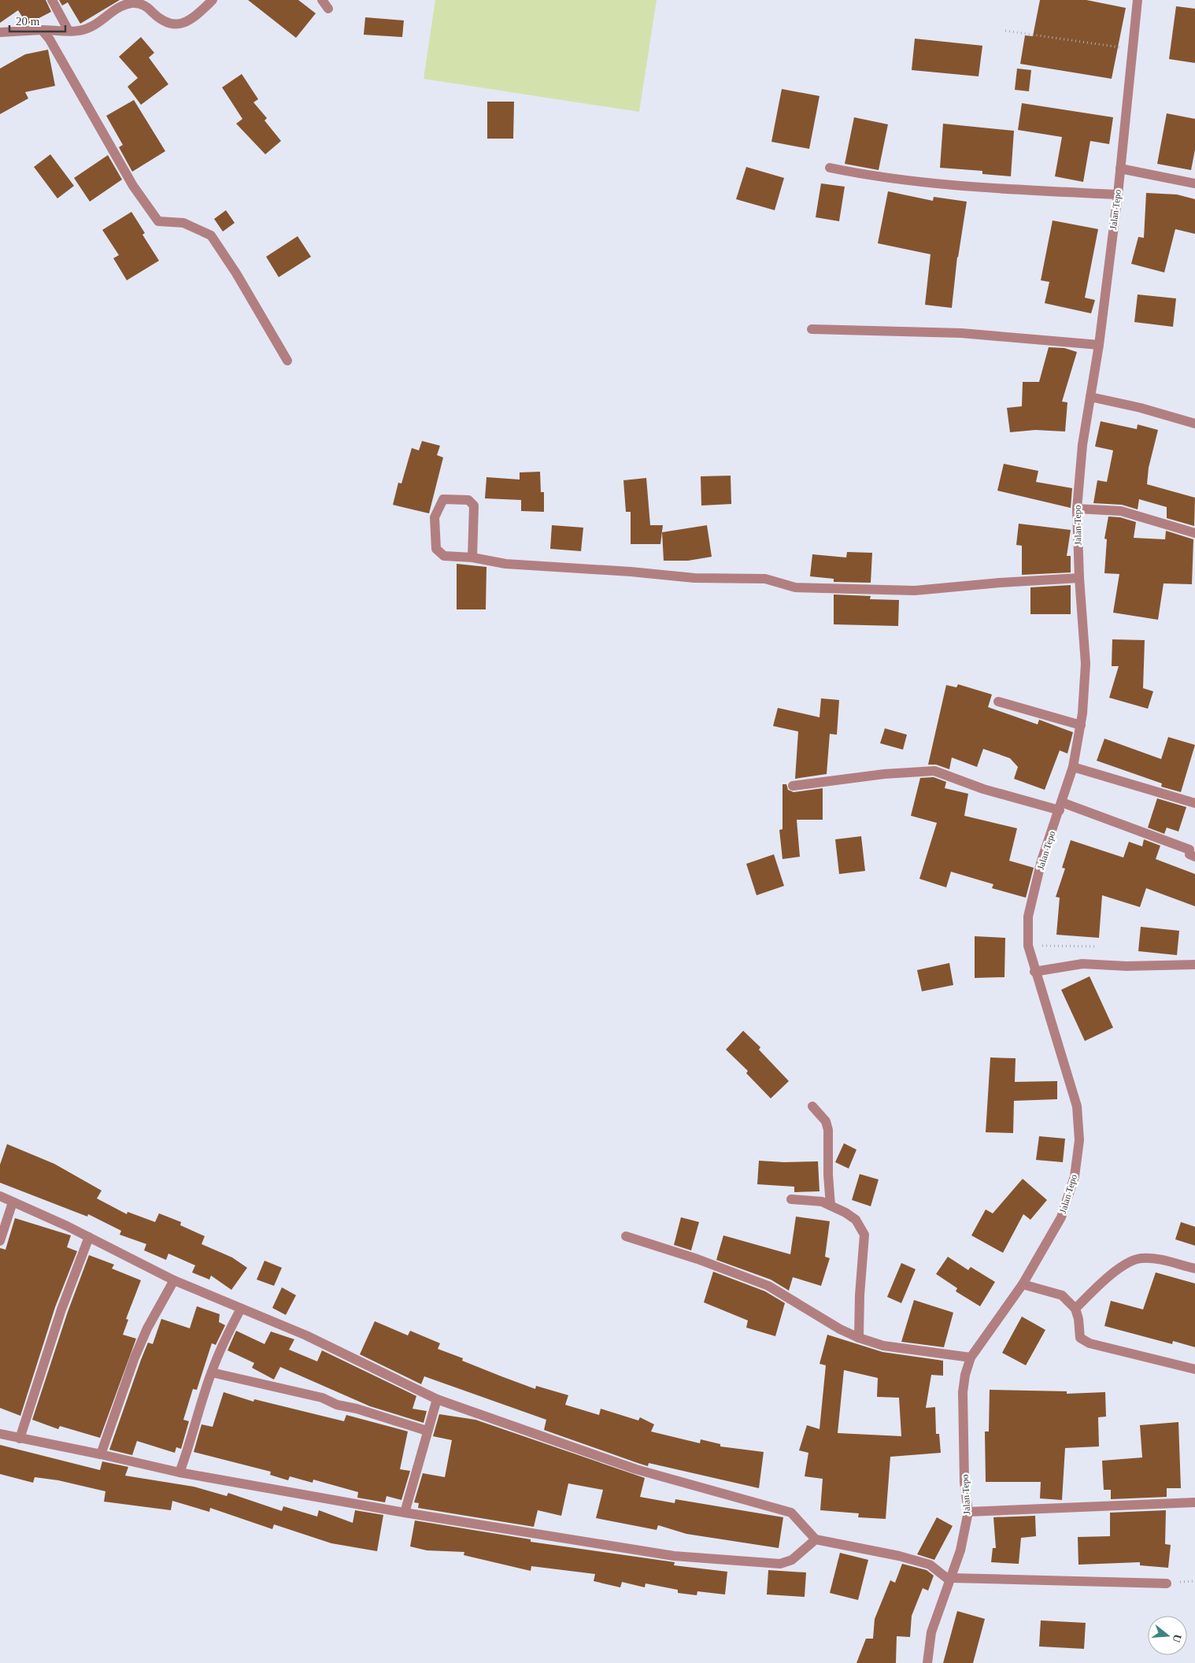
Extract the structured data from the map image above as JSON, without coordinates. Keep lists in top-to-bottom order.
{
  "streets": {
    "street": ["Jalan Tepo"]
  },
  "scale_bar": "20 m",
  "north": "right"
}
